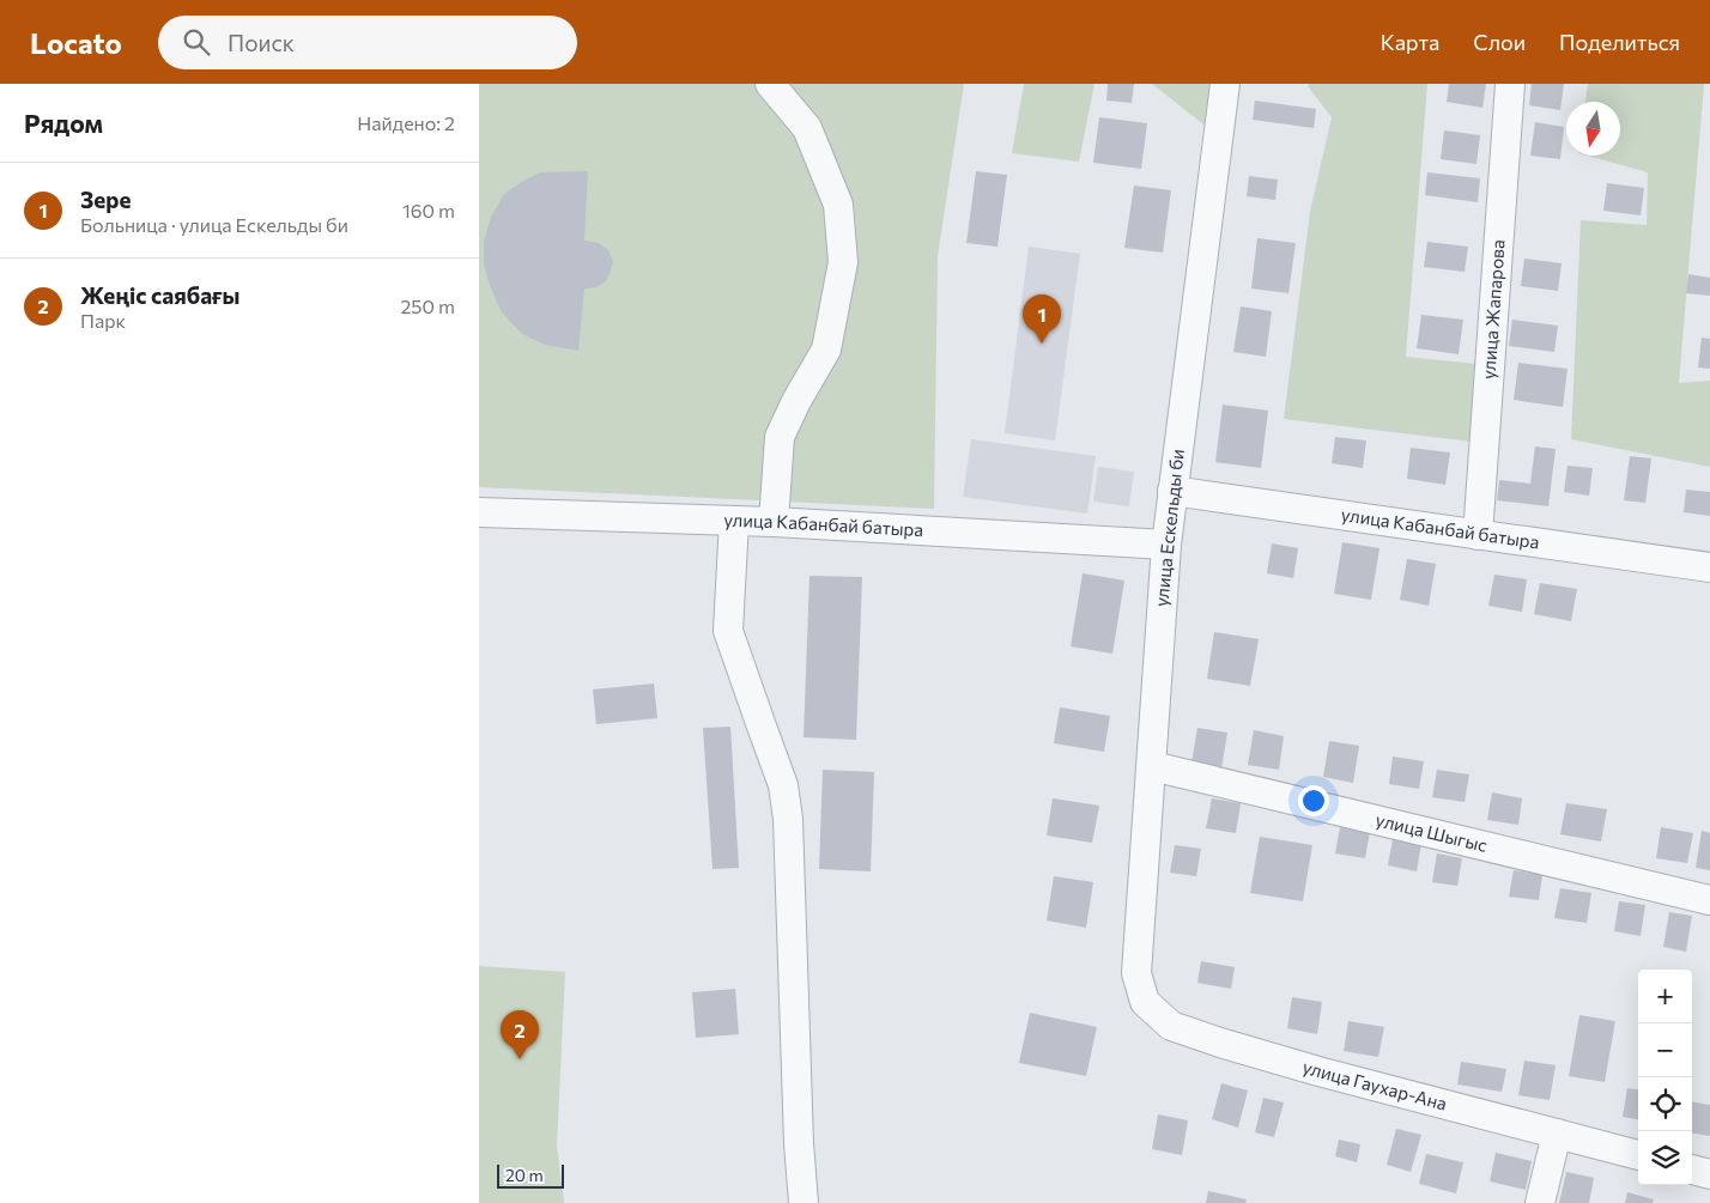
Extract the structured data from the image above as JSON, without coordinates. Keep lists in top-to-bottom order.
{
  "streets": {
    "street": [
      "улица Жапарова",
      "улица Кабанбай батыра",
      "улица Ескельды би",
      "улица Шыгыс",
      "улица Гаухар-Ана"
    ]
  },
  "crossings": [
    ["улица Жапарова", "улица Кабанбай батыра"],
    ["улица Кабанбай батыра", "улица Ескельды би"],
    ["улица Ескельды би", "улица Шыгыс"],
    ["улица Ескельды би", "улица Гаухар-Ана"]
  ],
  "scale_bar": "20 m",
  "north": "bottom",
  "page": {
    "header": "Locato",
    "search": "Поиск",
    "nav": ["Карта", "Слои", "Поделиться"],
    "heading": ["Рядом", "Найдено: 2"],
    "list": [
      {
        "mark": "1",
        "name": "Зере",
        "note": "Больница · улица Ескельды би",
        "value": "160 m"
      },
      {
        "mark": "2",
        "name": "Жеңіс саябағы",
        "note": "Парк",
        "value": "250 m"
      }
    ],
    "pins": ["1", "2"],
    "map_buttons": ["+", "−"],
    "scale": "20 m"
  }
}
